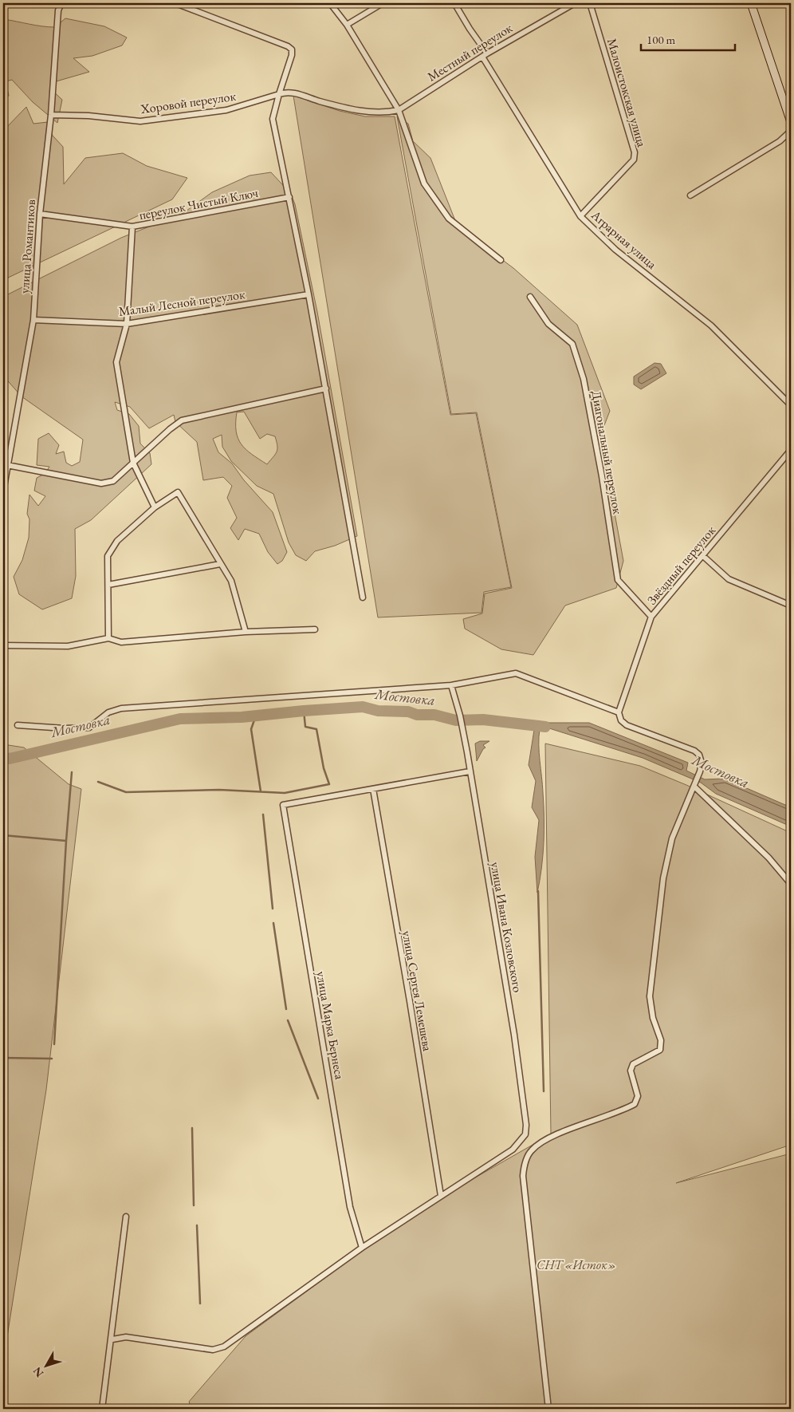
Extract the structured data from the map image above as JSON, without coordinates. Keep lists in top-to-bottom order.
{
  "streets": {
    "street": [
      "Местный переулок",
      "Малоистокская улица",
      "Хоровой переулок",
      "переулок Чистый Ключ",
      "Аграрная улица",
      "улица Романтиков",
      "Малый Лесной переулок",
      "Диагональный переулок",
      "Звёздный переулок",
      "улица Ивана Козловского",
      "улица Сергея Лемешева",
      "улица Марка Бернеса"
    ]
  },
  "crossings": [
    ["Местный переулок", "Хоровой переулок"],
    ["Местный переулок", "Аграрная улица"],
    ["Малоистокская улица", "Аграрная улица"],
    ["Хоровой переулок", "улица Романтиков"],
    ["переулок Чистый Ключ", "улица Романтиков"],
    ["улица Романтиков", "Малый Лесной переулок"],
    ["Диагональный переулок", "Звёздный переулок"],
    ["улица Ивана Козловского", "улица Сергея Лемешева"],
    ["улица Сергея Лемешева", "улица Марка Бернеса"]
  ],
  "water": ["Мостовка"],
  "parks": ["СНТ «Исток»"],
  "scale_bar": "100 m",
  "north": "bottom left"
}
